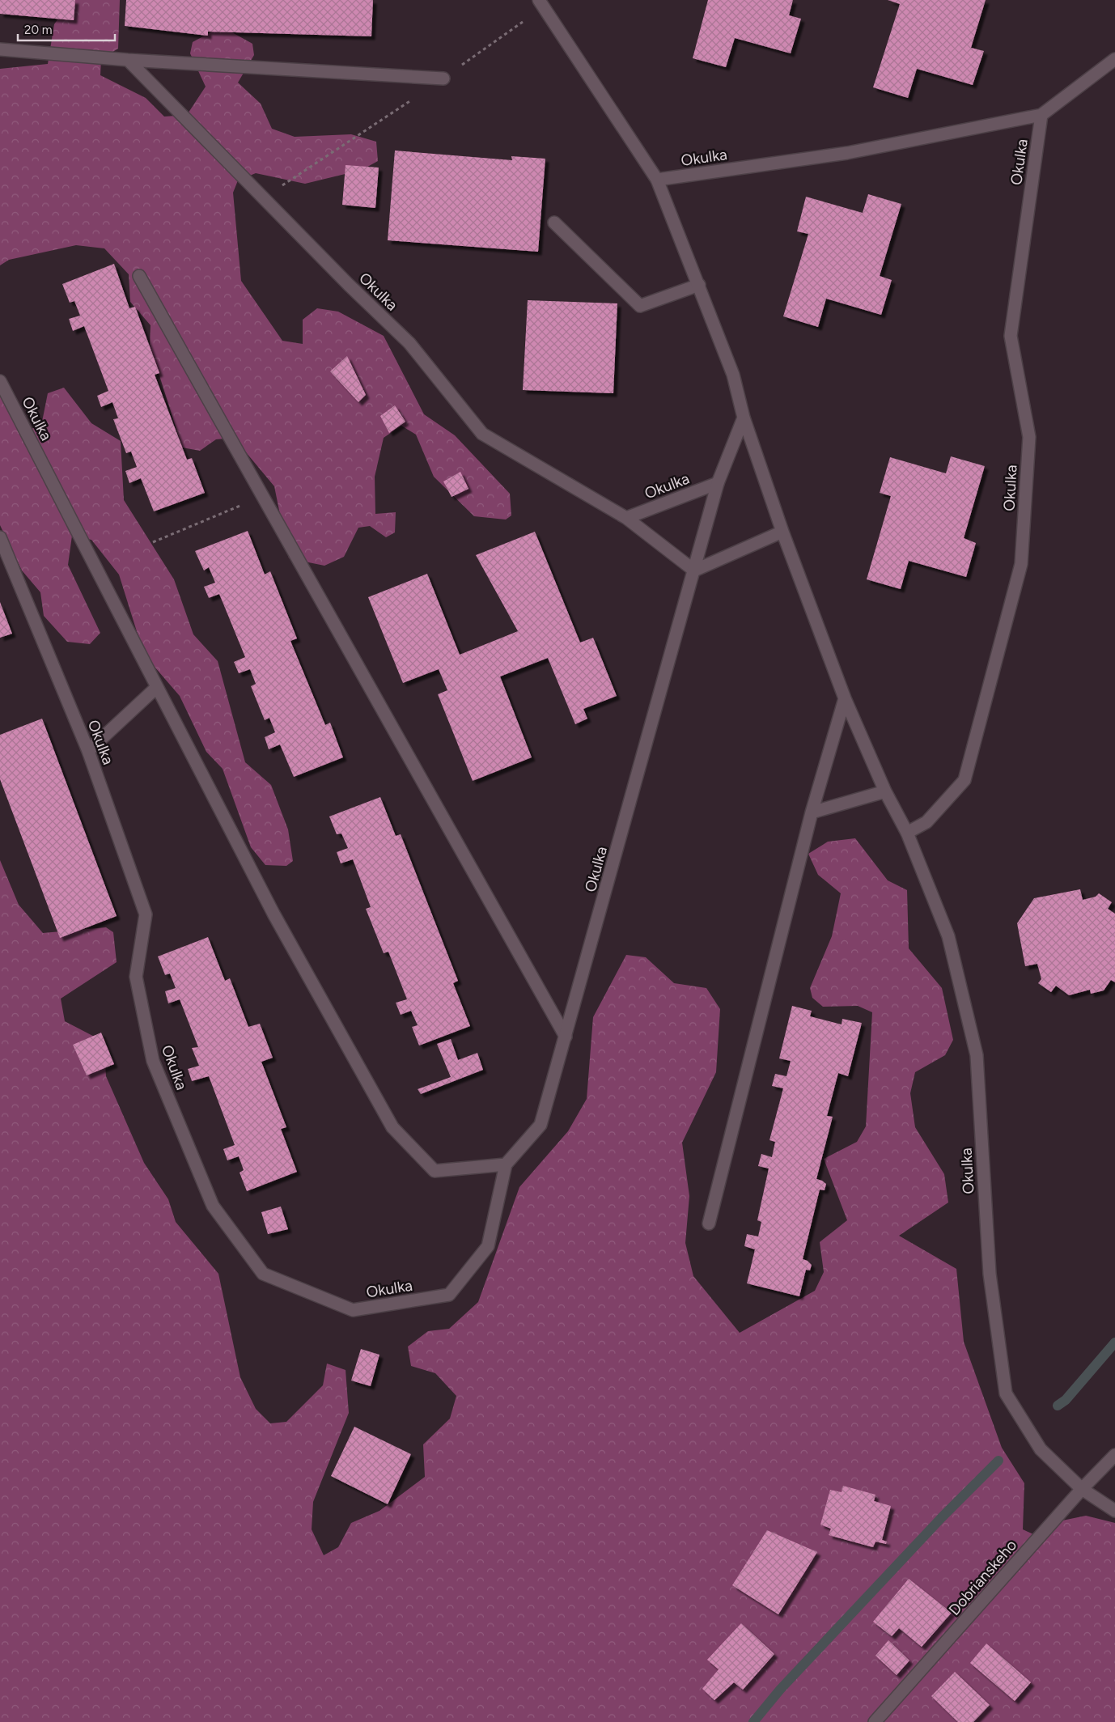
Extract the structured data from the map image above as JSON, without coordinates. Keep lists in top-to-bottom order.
{
  "streets": {
    "street": ["Okulka", "Dobrianskeho"]
  },
  "crossings": [
    ["Okulka", "Dobrianskeho"]
  ],
  "scale_bar": "20 m"
}
